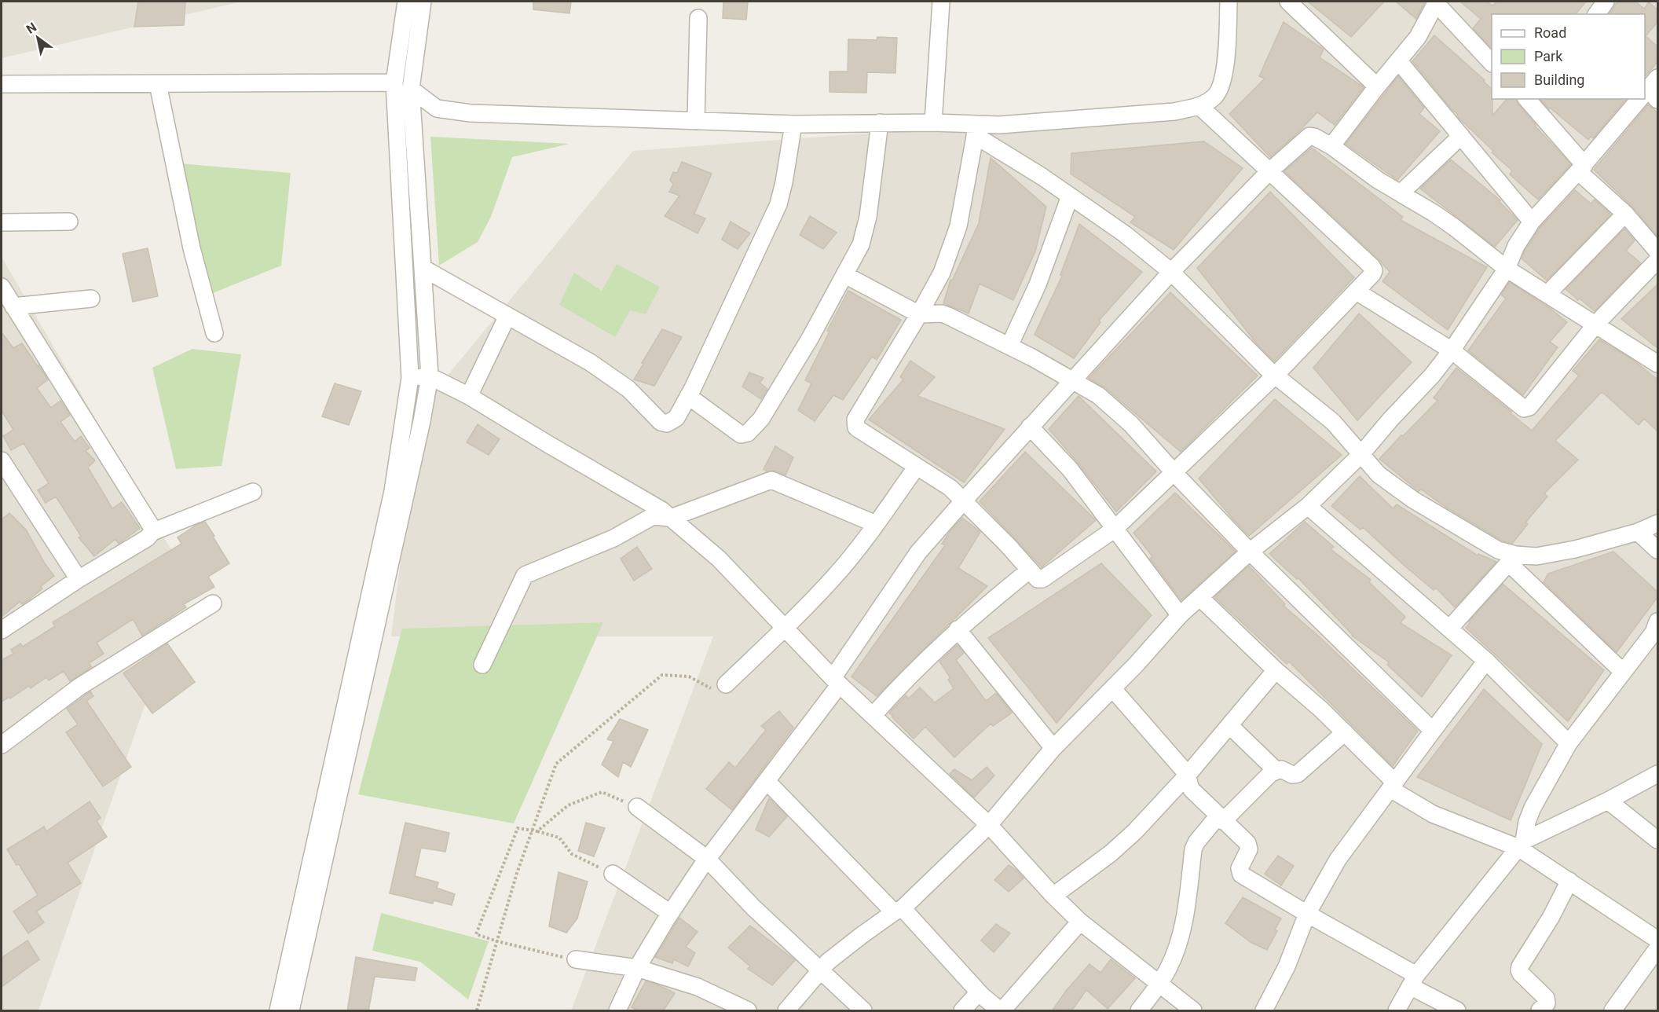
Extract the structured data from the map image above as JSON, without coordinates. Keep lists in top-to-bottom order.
{
  "legend": ["Road", "Park", "Building"],
  "north": "top left"
}
